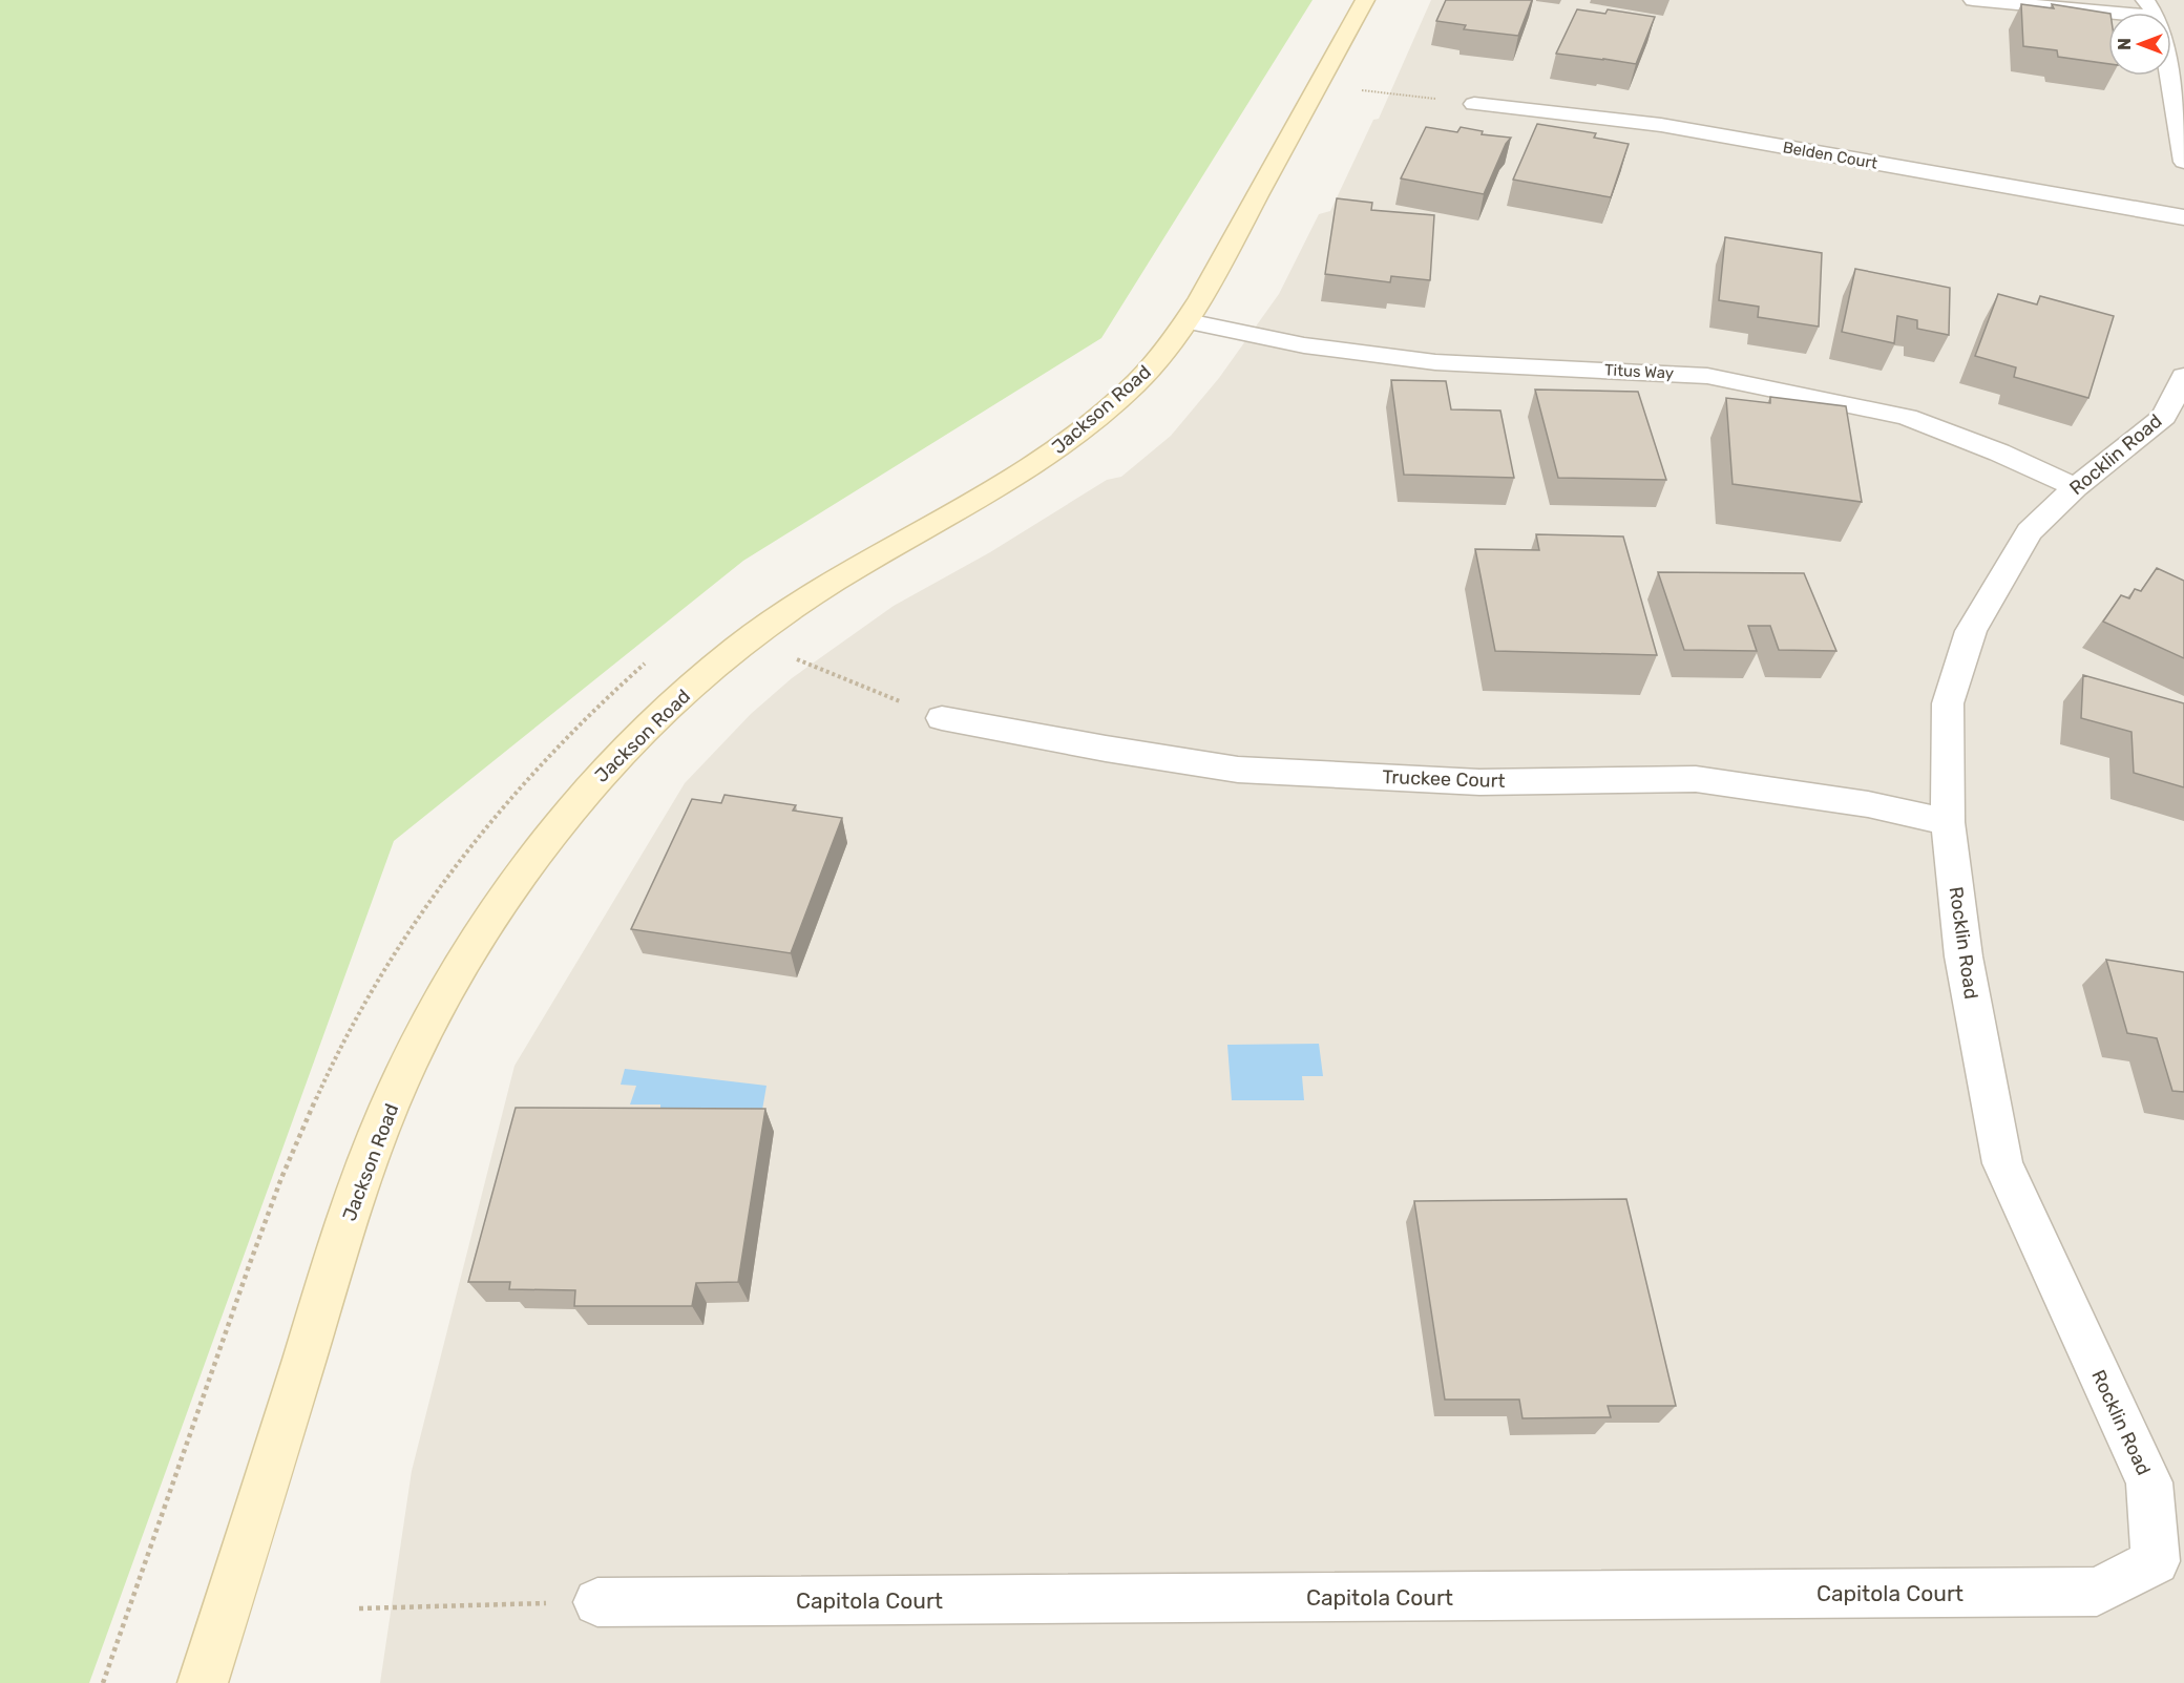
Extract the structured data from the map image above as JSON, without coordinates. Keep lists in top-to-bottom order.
{
  "streets": {
    "street": [
      "Belden Court",
      "Titus Way",
      "Jackson Road",
      "Rocklin Road",
      "Truckee Court",
      "Capitola Court"
    ]
  },
  "crossings": [
    ["Titus Way", "Jackson Road"],
    ["Titus Way", "Rocklin Road"],
    ["Rocklin Road", "Truckee Court"],
    ["Rocklin Road", "Capitola Court"]
  ],
  "north": "left"
}
